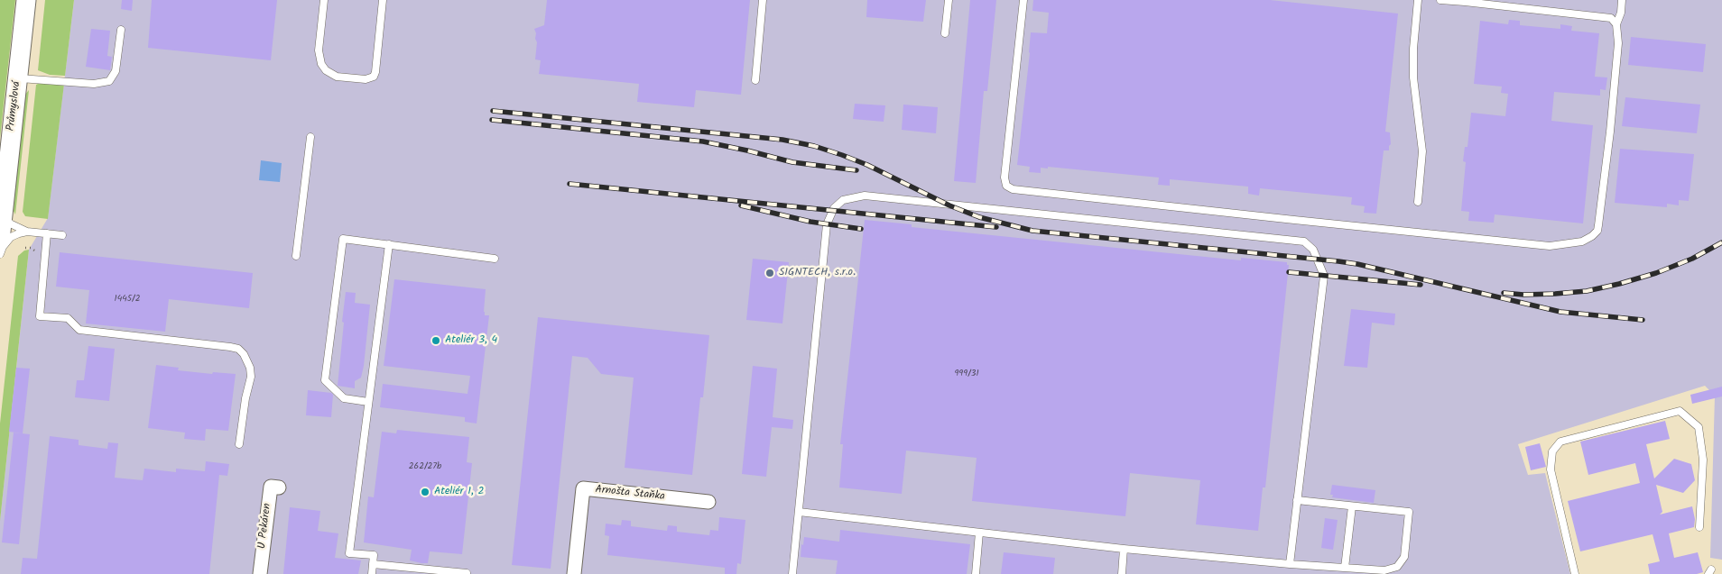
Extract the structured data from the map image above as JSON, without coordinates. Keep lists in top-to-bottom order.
{
  "streets": {
    "main road": ["Průmyslová"],
    "street": ["Arnošta Staňka", "U Pekáren"]
  },
  "places": ["SIGNTECH, s.r.o.", "Ateliér 3, 4", "Ateliér 1, 2"],
  "house_numbers": ["1445/2", "999/31", "262/27b"]
}
